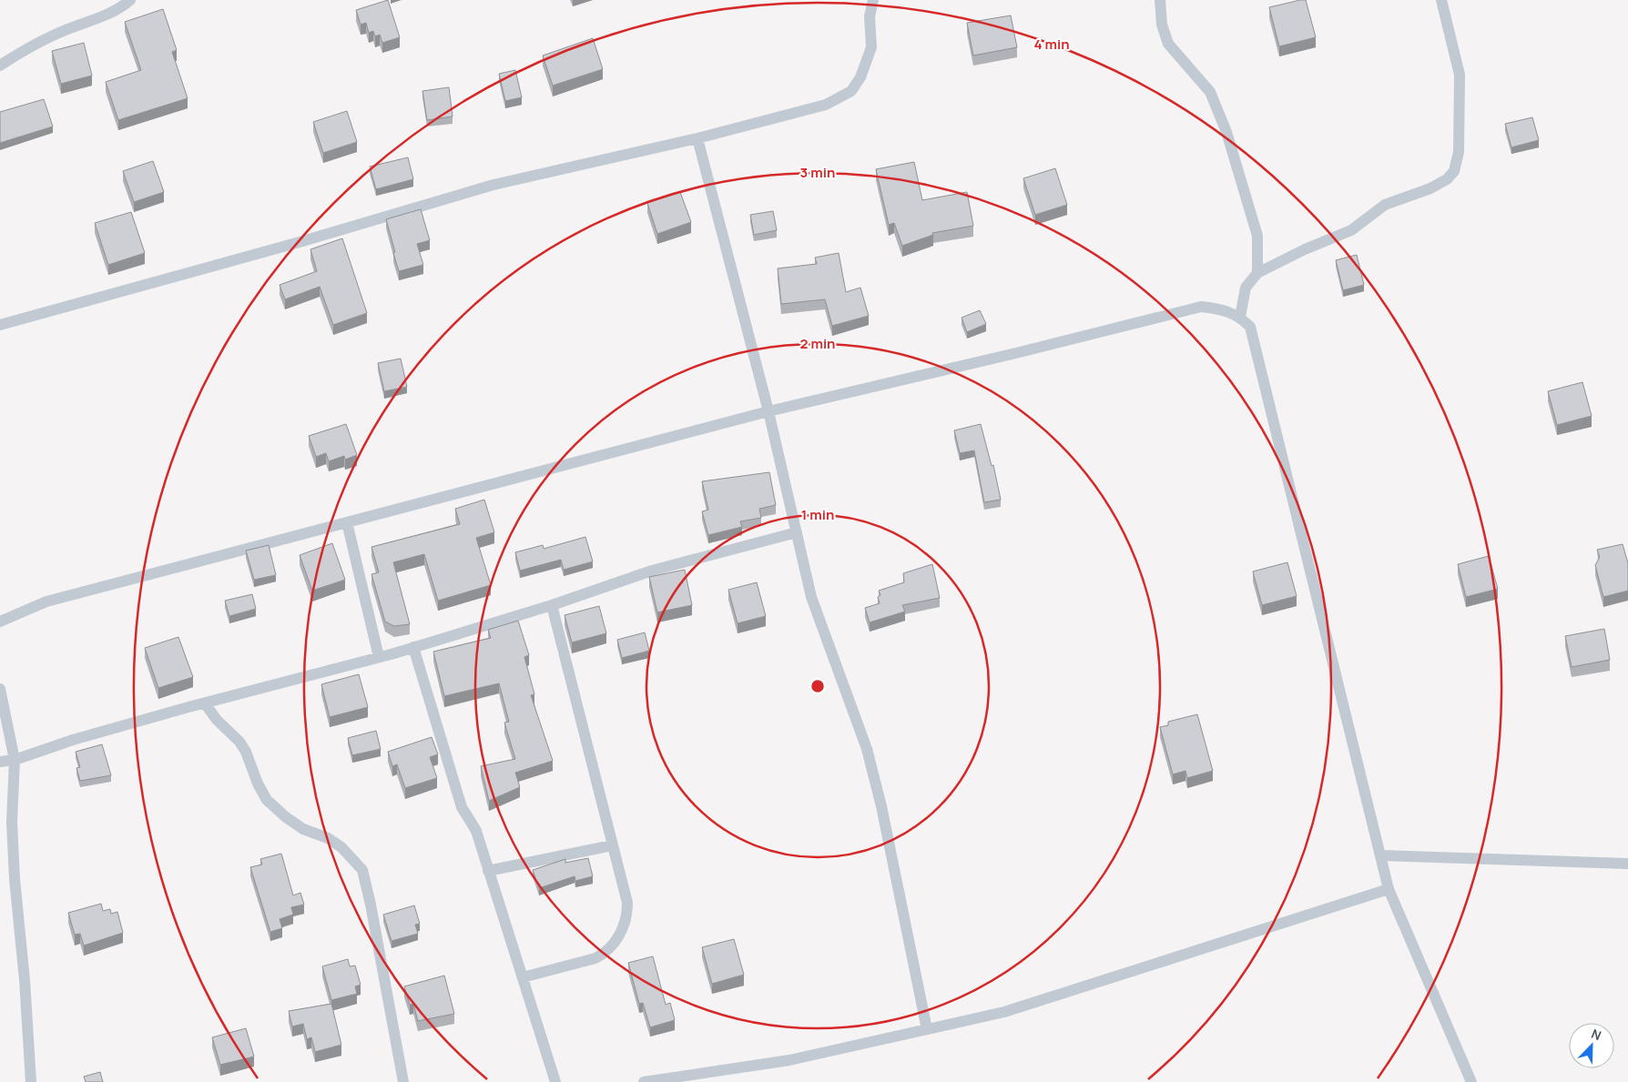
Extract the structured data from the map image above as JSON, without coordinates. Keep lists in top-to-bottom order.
{
  "north": "top right",
  "rings": [
    "4 min",
    "3 min",
    "2 min",
    "1 min"
  ]
}
